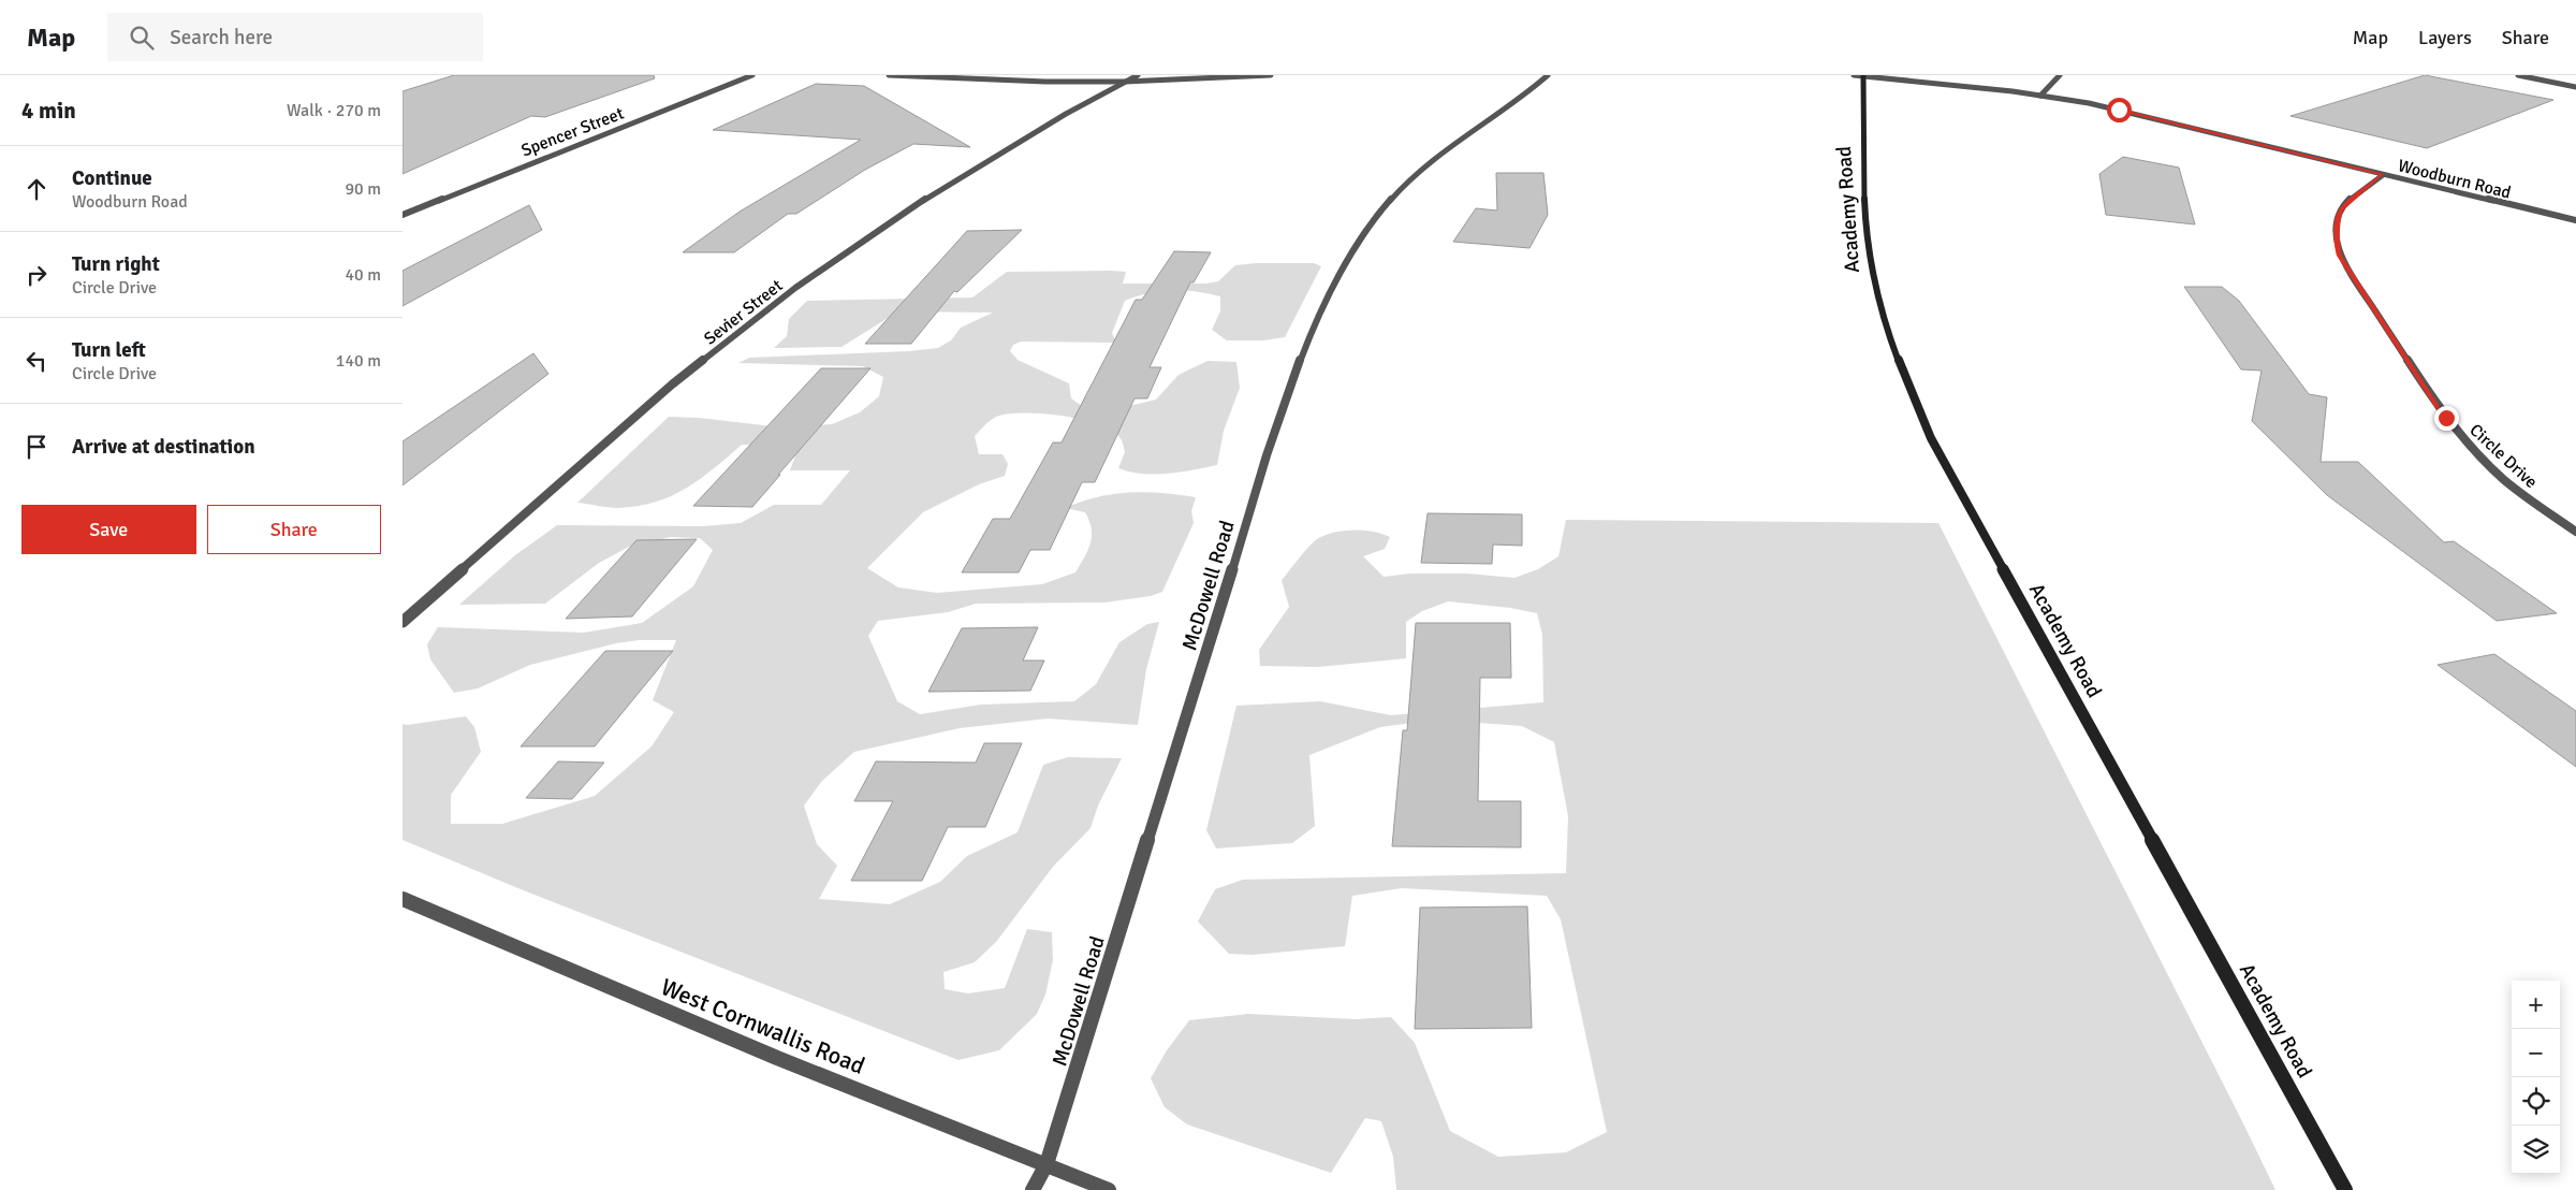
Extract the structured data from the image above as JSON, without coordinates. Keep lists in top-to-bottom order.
{
  "streets": {
    "main road": ["Academy Road"],
    "street": [
      "Spencer Street",
      "Woodburn Road",
      "Sevier Street",
      "Circle Drive",
      "McDowell Road",
      "West Cornwallis Road"
    ]
  },
  "crossings": [
    ["Woodburn Road", "Academy Road"],
    ["Woodburn Road", "Circle Drive"],
    ["McDowell Road", "West Cornwallis Road"]
  ],
  "page": {
    "header": "Map",
    "search": "Search here",
    "nav": ["Map", "Layers", "Share"],
    "heading": ["4 min", "Walk · 270 m"],
    "list": [
      ["Continue", "Woodburn Road", "90 m"],
      ["Turn right", "Circle Drive", "40 m"],
      ["Turn left", "Circle Drive", "140 m"],
      "Arrive at destination"
    ],
    "buttons": ["Save", "Share"],
    "map_buttons": ["+", "−"]
  }
}
